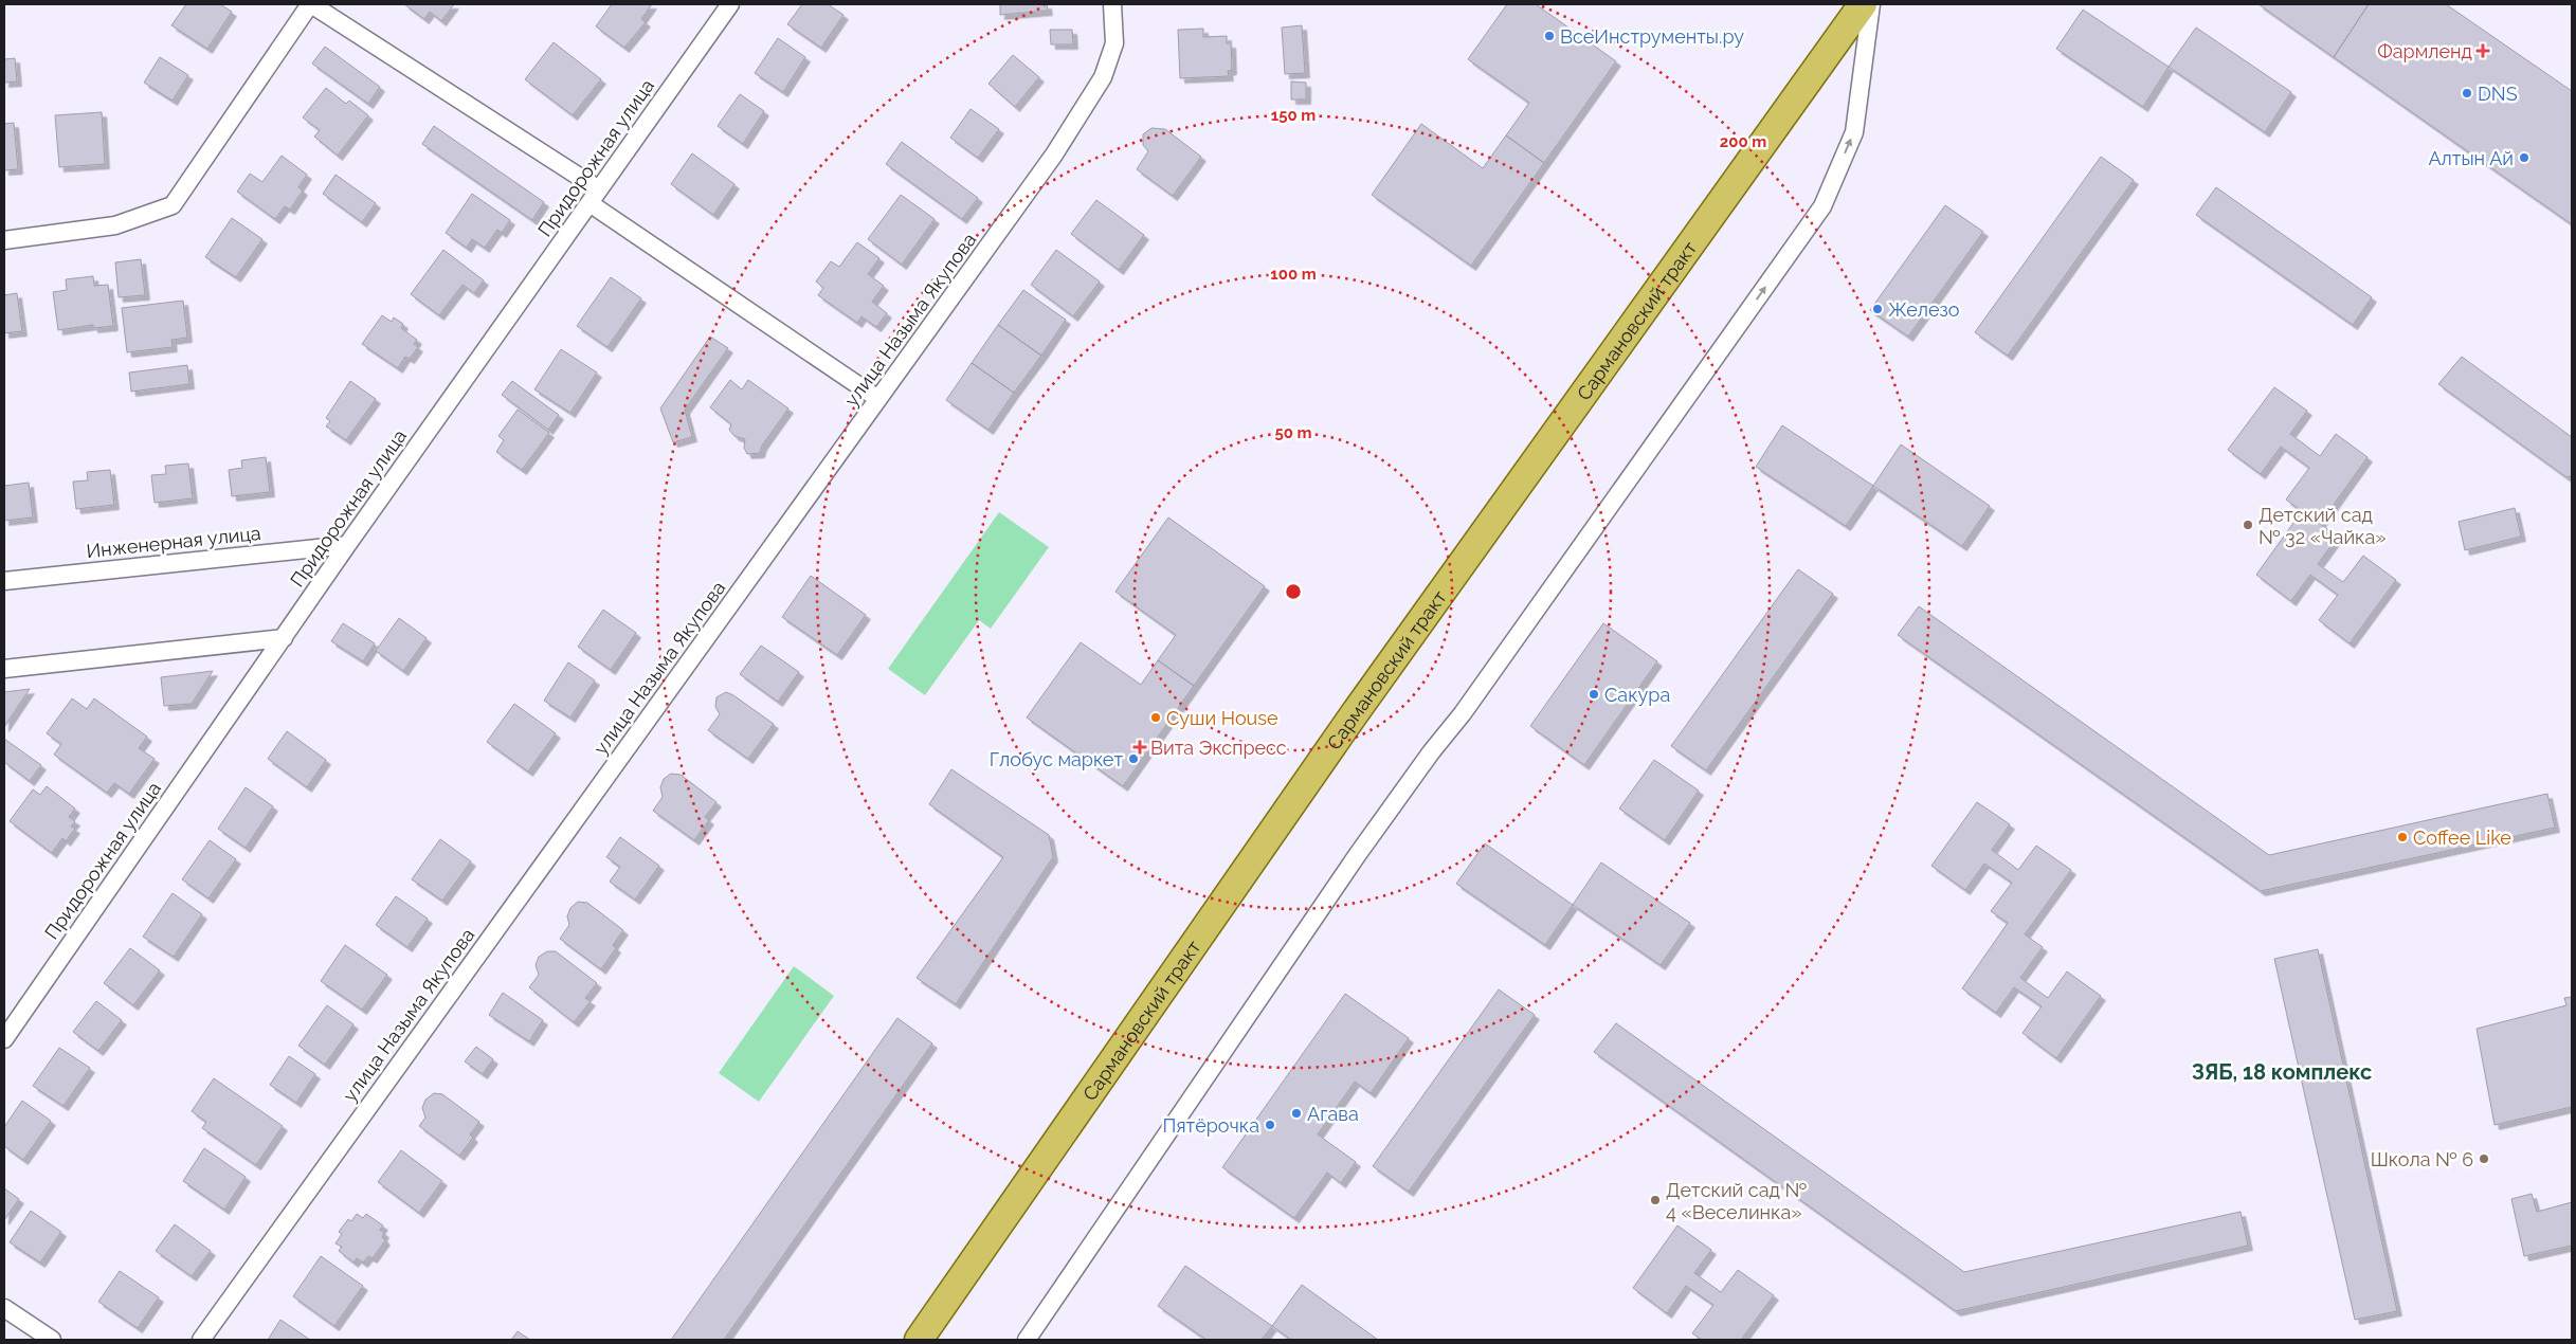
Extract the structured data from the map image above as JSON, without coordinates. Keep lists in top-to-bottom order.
{
  "streets": {
    "main road": ["Сармановский тракт"],
    "street": ["Придорожная улица", "улица Назыма Якупова", "Инженерная улица"]
  },
  "crossings": [
    ["Придорожная улица", "Инженерная улица"]
  ],
  "districts": ["ЗЯБ, 18 комплекс"],
  "places": {
    "other": [
      "ВсеИнструменты.ру",
      "DNS",
      "Алтын Ай",
      "Железо",
      "Детский сад № 32 «Чайка»",
      "Сакура",
      "Суши House",
      "Глобус маркет",
      "Coffee Like",
      "Агава",
      "Пятёрочка",
      "Школа № 6",
      "Детский сад № 4 «Веселинка»"
    ],
    "health": ["Фармленд", "Вита Экспресс"]
  },
  "rings": [
    "150 m",
    "200 m",
    "100 m",
    "50 m"
  ]
}
